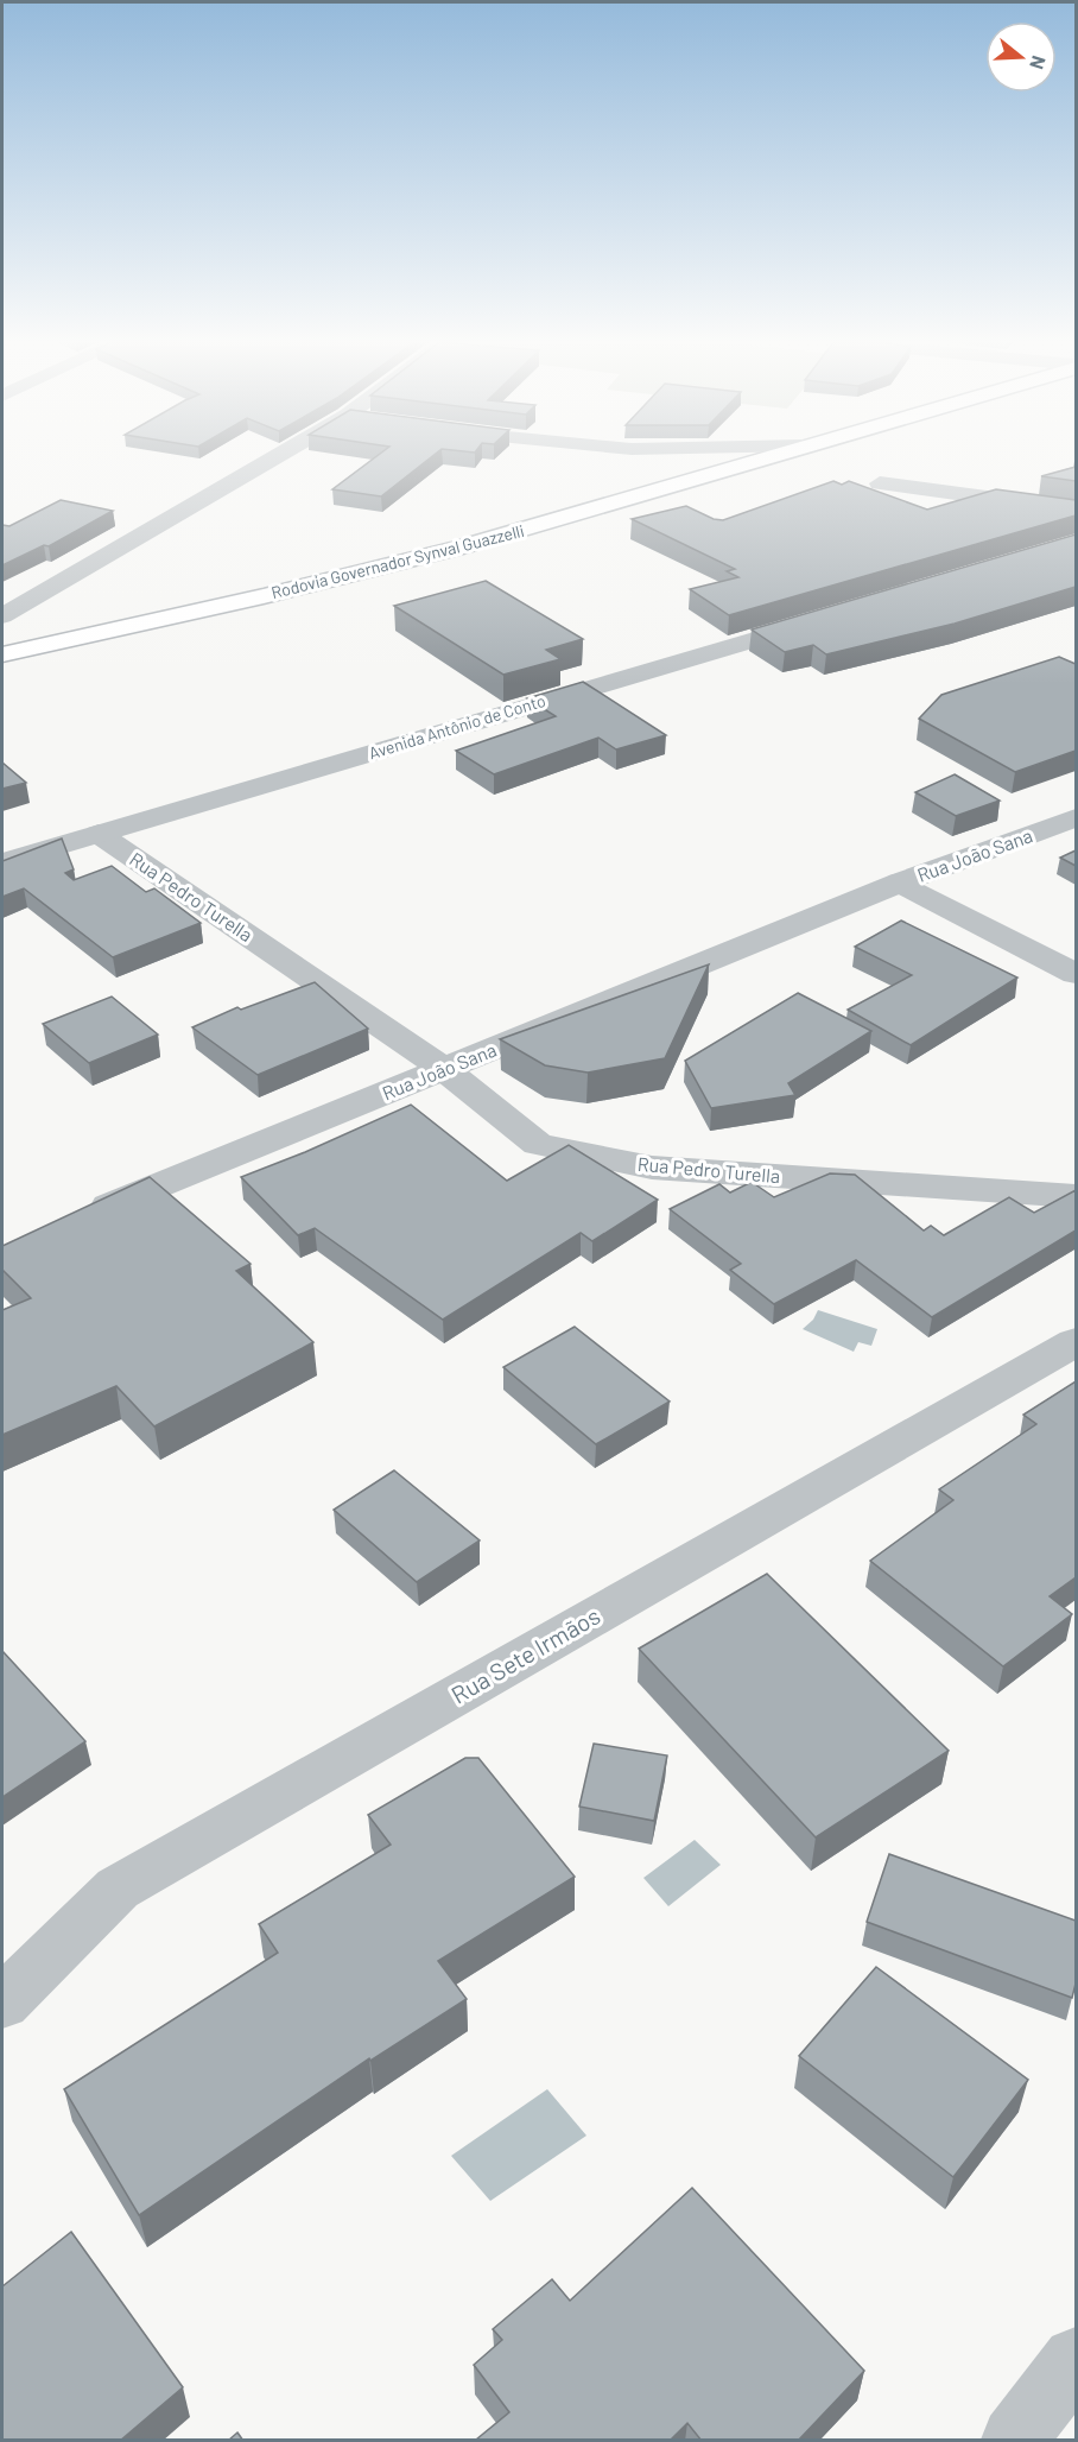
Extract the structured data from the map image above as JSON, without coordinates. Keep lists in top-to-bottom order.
{
  "streets": {
    "main road": ["Rodovia Governador Synval Guazzelli"],
    "street": [
      "Avenida Antônio de Conto",
      "Rua João Sana",
      "Rua Pedro Turella",
      "Rua Sete Irmãos"
    ]
  },
  "crossings": [
    ["Avenida Antônio de Conto", "Rua Pedro Turella"],
    ["Rua João Sana", "Rua Pedro Turella"]
  ],
  "north": "right"
}
